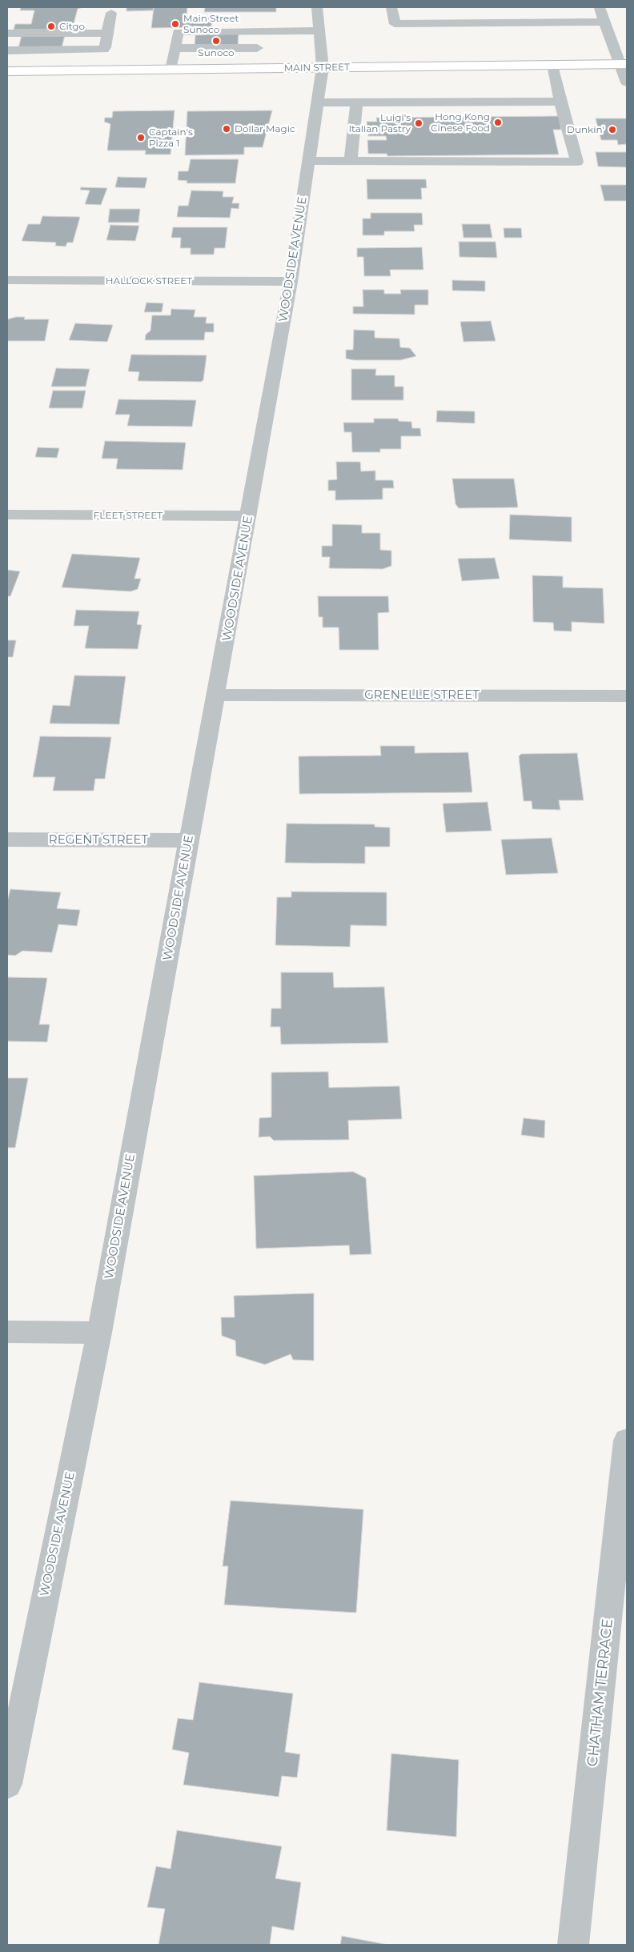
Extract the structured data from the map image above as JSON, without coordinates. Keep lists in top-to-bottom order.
{
  "streets": {
    "main road": ["MAIN STREET"],
    "street": [
      "WOODSIDE AVENUE",
      "HALLOCK STREET",
      "FLEET STREET",
      "GRENELLE STREET",
      "REGENT STREET",
      "CHATHAM TERRACE"
    ]
  },
  "crossings": [
    ["MAIN STREET", "WOODSIDE AVENUE"],
    ["WOODSIDE AVENUE", "HALLOCK STREET"],
    ["WOODSIDE AVENUE", "FLEET STREET"],
    ["WOODSIDE AVENUE", "GRENELLE STREET"],
    ["WOODSIDE AVENUE", "REGENT STREET"]
  ],
  "places": [
    "Main Street Sunoco",
    "Citgo",
    "Sunoco",
    "Hong Kong Cinese Food",
    "Luigi's Italian Pastry",
    "Dollar Magic",
    "Dunkin'",
    "Captain's Pizza 1"
  ]
}
